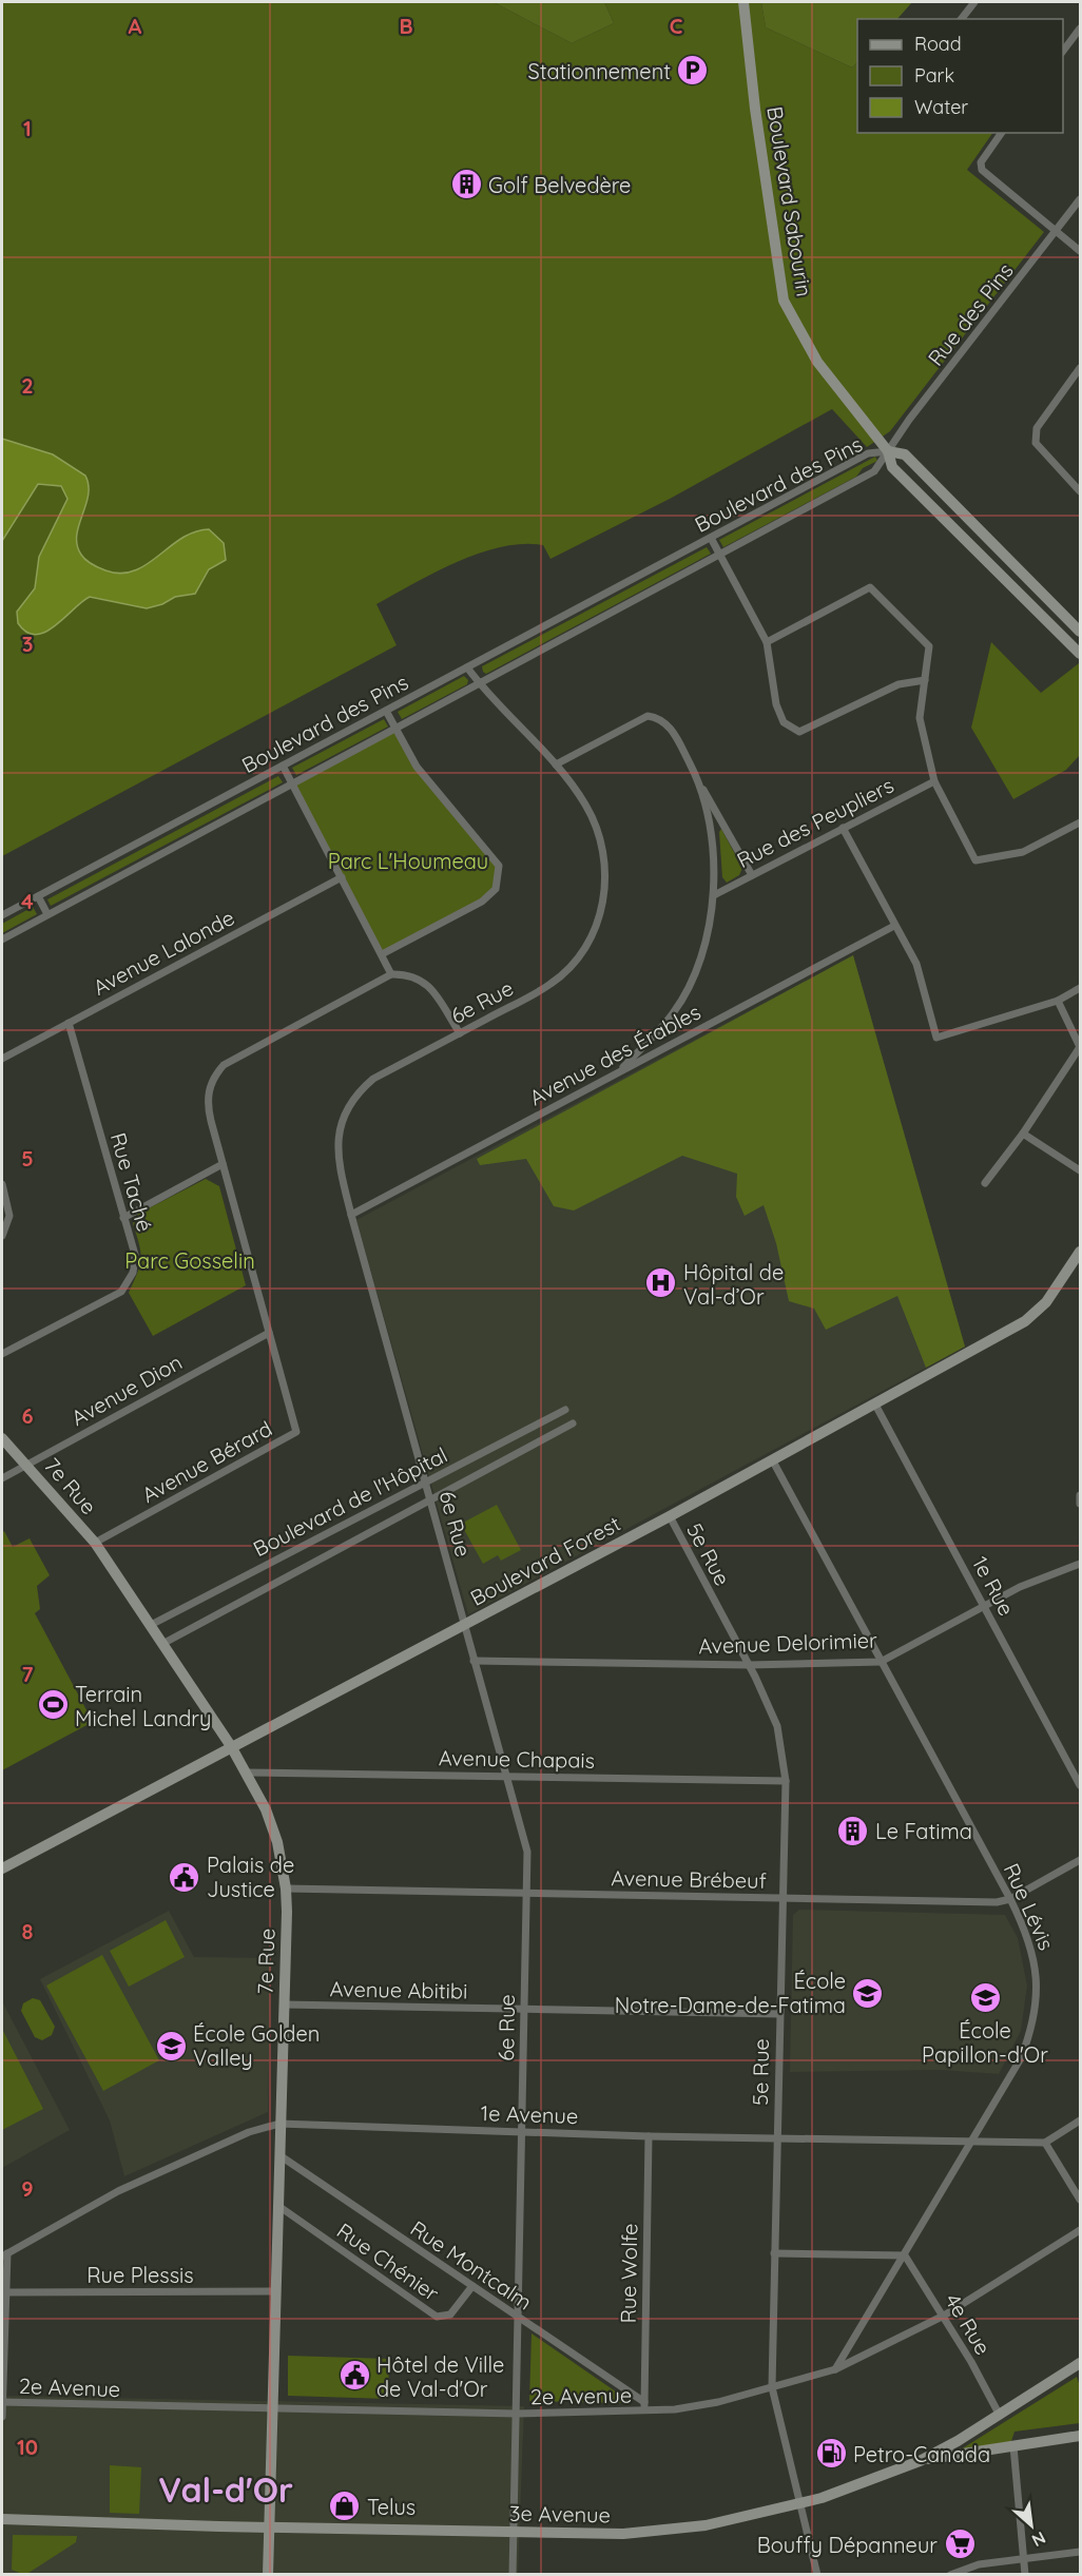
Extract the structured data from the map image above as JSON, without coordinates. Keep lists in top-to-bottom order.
{
  "streets": {
    "street": [
      "Boulevard Sabourin",
      "Rue des Pins",
      "Boulevard des Pins",
      "Rue des Peupliers",
      "Avenue Lalonde",
      "6e Rue",
      "Avenue des Érables",
      "Rue Taché",
      "Avenue Dion",
      "Avenue Bérard",
      "7e Rue",
      "Boulevard de l'Hôpital",
      "5e Rue",
      "Boulevard Forest",
      "1e Rue",
      "Avenue Delorimier",
      "Avenue Chapais",
      "Avenue Brébeuf",
      "Rue Lévis",
      "Avenue Abitibi",
      "1e Avenue",
      "Rue Chénier",
      "Rue Montcalm",
      "Rue Wolfe",
      "Rue Plessis",
      "4e Rue",
      "2e Avenue",
      "3e Avenue"
    ]
  },
  "crossings": [
    ["Boulevard Sabourin", "Rue des Pins"],
    ["Boulevard Sabourin", "Boulevard des Pins"],
    ["Rue des Pins", "Boulevard des Pins"],
    ["Boulevard des Pins", "6e Rue"],
    ["Avenue Lalonde", "Rue Taché"],
    ["6e Rue", "Avenue des Érables"],
    ["6e Rue", "Boulevard de l'Hôpital"],
    ["6e Rue", "Boulevard Forest"],
    ["6e Rue", "Avenue Delorimier"],
    ["6e Rue", "Avenue Chapais"],
    ["6e Rue", "Avenue Brébeuf"],
    ["6e Rue", "Avenue Abitibi"],
    ["6e Rue", "1e Avenue"],
    ["6e Rue", "Rue Montcalm"],
    ["6e Rue", "2e Avenue"],
    ["6e Rue", "3e Avenue"],
    ["Avenue Dion", "Avenue Bérard"],
    ["Avenue Dion", "7e Rue"],
    ["Avenue Bérard", "7e Rue"],
    ["7e Rue", "Boulevard de l'Hôpital"],
    ["7e Rue", "Boulevard Forest"],
    ["7e Rue", "Avenue Chapais"],
    ["7e Rue", "Avenue Brébeuf"],
    ["7e Rue", "Avenue Abitibi"],
    ["7e Rue", "1e Avenue"],
    ["7e Rue", "Rue Chénier"],
    ["7e Rue", "Rue Montcalm"],
    ["7e Rue", "Rue Plessis"],
    ["7e Rue", "2e Avenue"],
    ["7e Rue", "3e Avenue"],
    ["5e Rue", "Boulevard Forest"],
    ["5e Rue", "Avenue Delorimier"],
    ["5e Rue", "Avenue Chapais"],
    ["5e Rue", "Avenue Brébeuf"],
    ["5e Rue", "Avenue Abitibi"],
    ["5e Rue", "1e Avenue"],
    ["5e Rue", "2e Avenue"],
    ["5e Rue", "3e Avenue"],
    ["Boulevard Forest", "1e Rue"],
    ["Boulevard Forest", "Rue Lévis"],
    ["1e Rue", "Avenue Delorimier"],
    ["Avenue Delorimier", "Rue Lévis"],
    ["Avenue Brébeuf", "Rue Lévis"],
    ["Rue Lévis", "1e Avenue"],
    ["Rue Lévis", "4e Rue"],
    ["Rue Lévis", "2e Avenue"],
    ["1e Avenue", "Rue Wolfe"],
    ["Rue Chénier", "Rue Montcalm"],
    ["Rue Montcalm", "Rue Wolfe"],
    ["Rue Wolfe", "2e Avenue"],
    ["4e Rue", "2e Avenue"],
    ["4e Rue", "3e Avenue"]
  ],
  "districts": ["Val-d'Or"],
  "parks": ["Parc L'Houmeau", "Parc Gosselin"],
  "places": {
    "parking": ["Stationnement"],
    "building": ["Golf Belvedère", "Le Fatima"],
    "hospital": ["Hôpital de Val-d’Or"],
    "sports": ["Terrain Michel Landry"],
    "public building": ["Palais de Justice", "Hôtel de Ville de Val-d'Or"],
    "school or university": ["École Notre-Dame-de-Fatima", "École Papillon-d'Or", "École Golden Valley"],
    "fuel station": ["Petro-Canada"],
    "shop": ["Telus"],
    "supermarket": ["Bouffy Dépanneur"]
  },
  "legend": ["Road", "Park", "Water"],
  "north": "bottom right",
  "grid": {
    "columns": ["A", "B", "C"],
    "rows": [
      "1",
      "2",
      "3",
      "4",
      "5",
      "6",
      "7",
      "8",
      "9",
      "10"
    ]
  }
}
